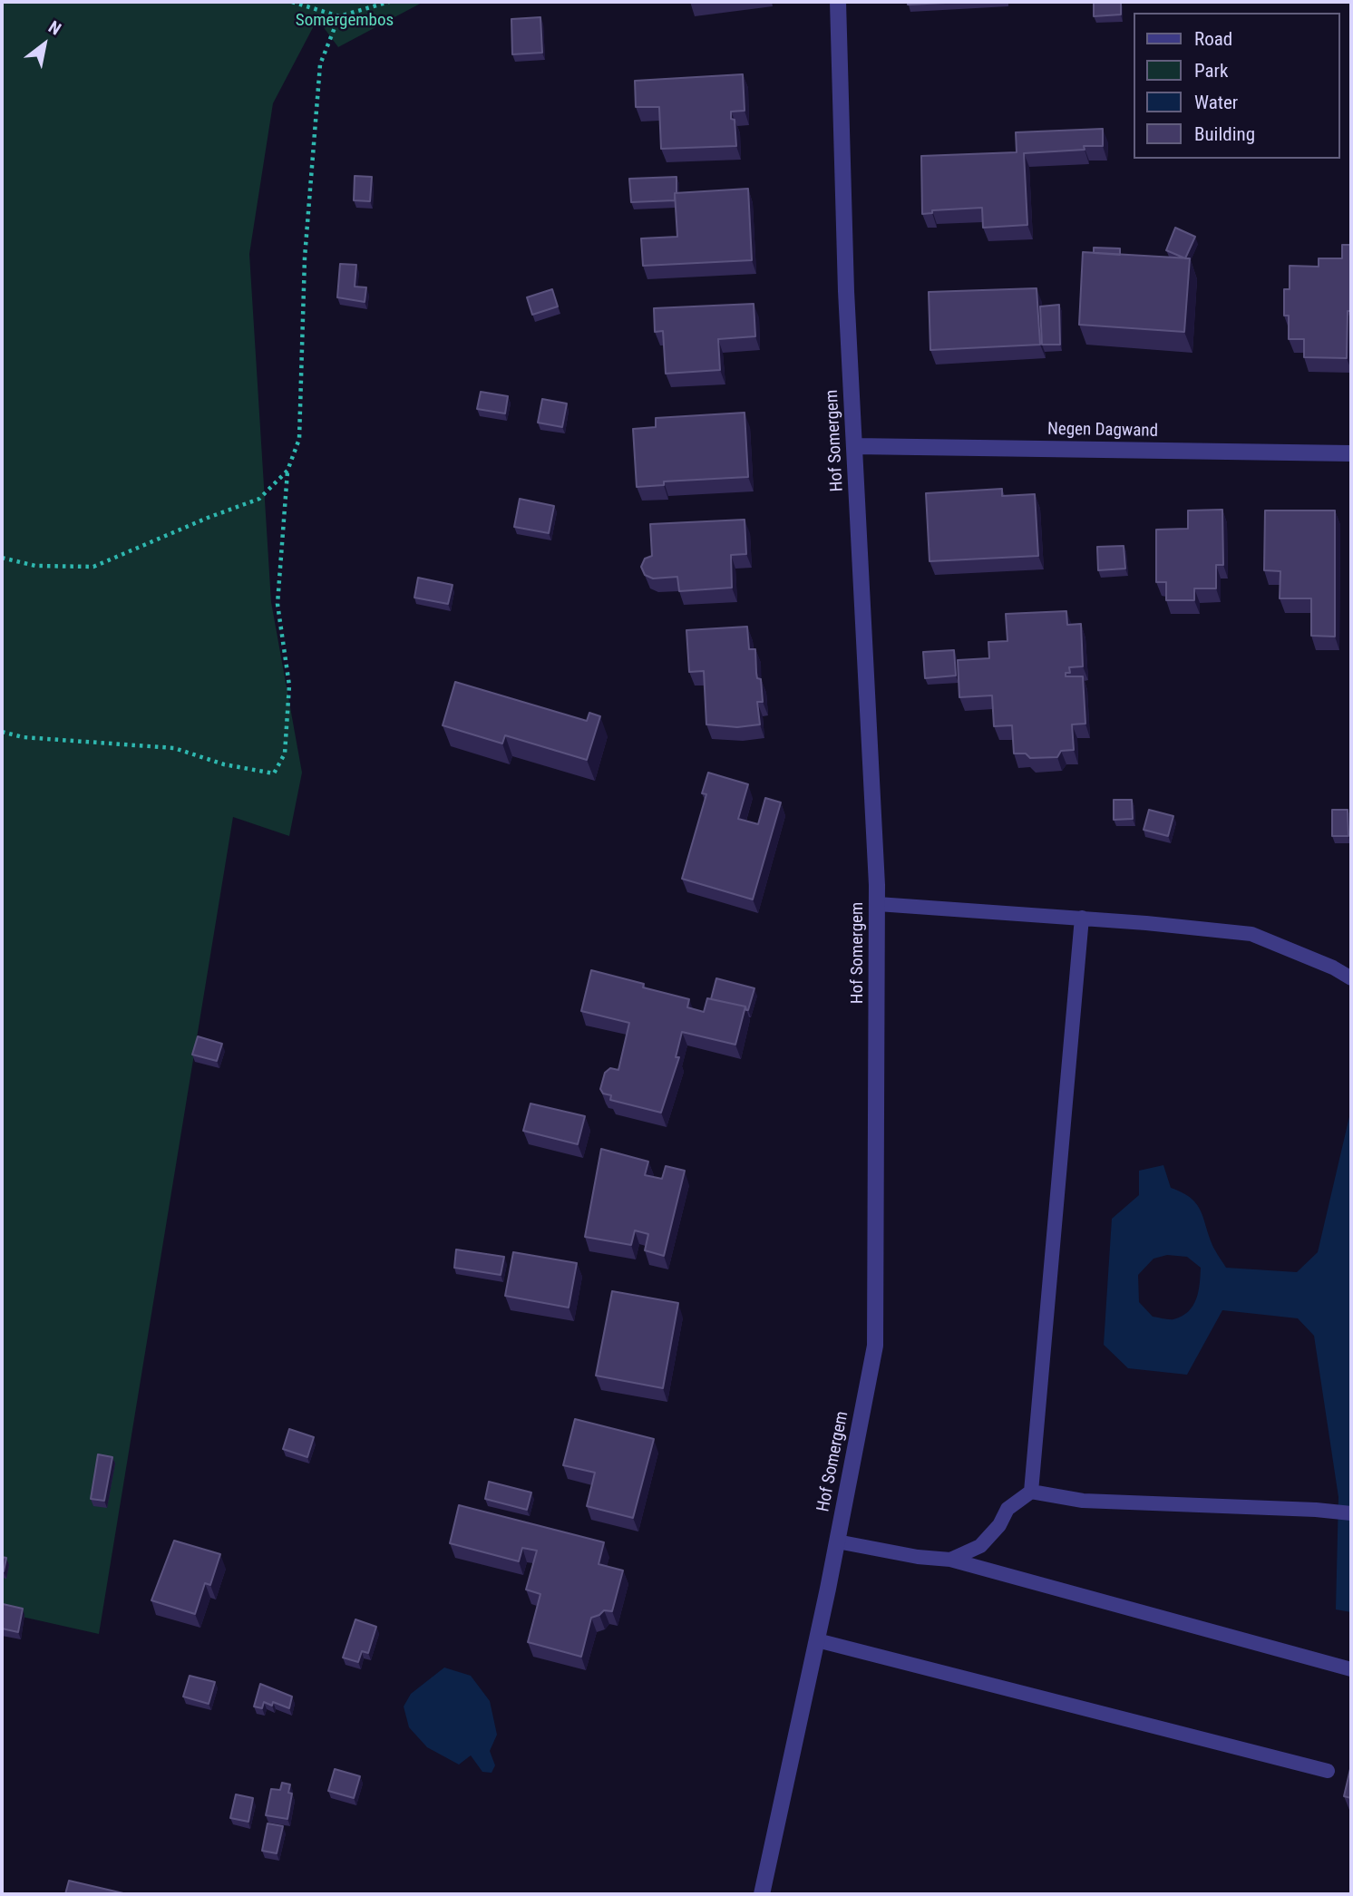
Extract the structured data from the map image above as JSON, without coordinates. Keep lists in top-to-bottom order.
{
  "streets": {
    "street": ["Negen Dagwand", "Hof Somergem"]
  },
  "crossings": [
    ["Negen Dagwand", "Hof Somergem"]
  ],
  "parks": ["Somergembos"],
  "legend": [
    "Road",
    "Park",
    "Water",
    "Building"
  ],
  "north": "top right"
}
